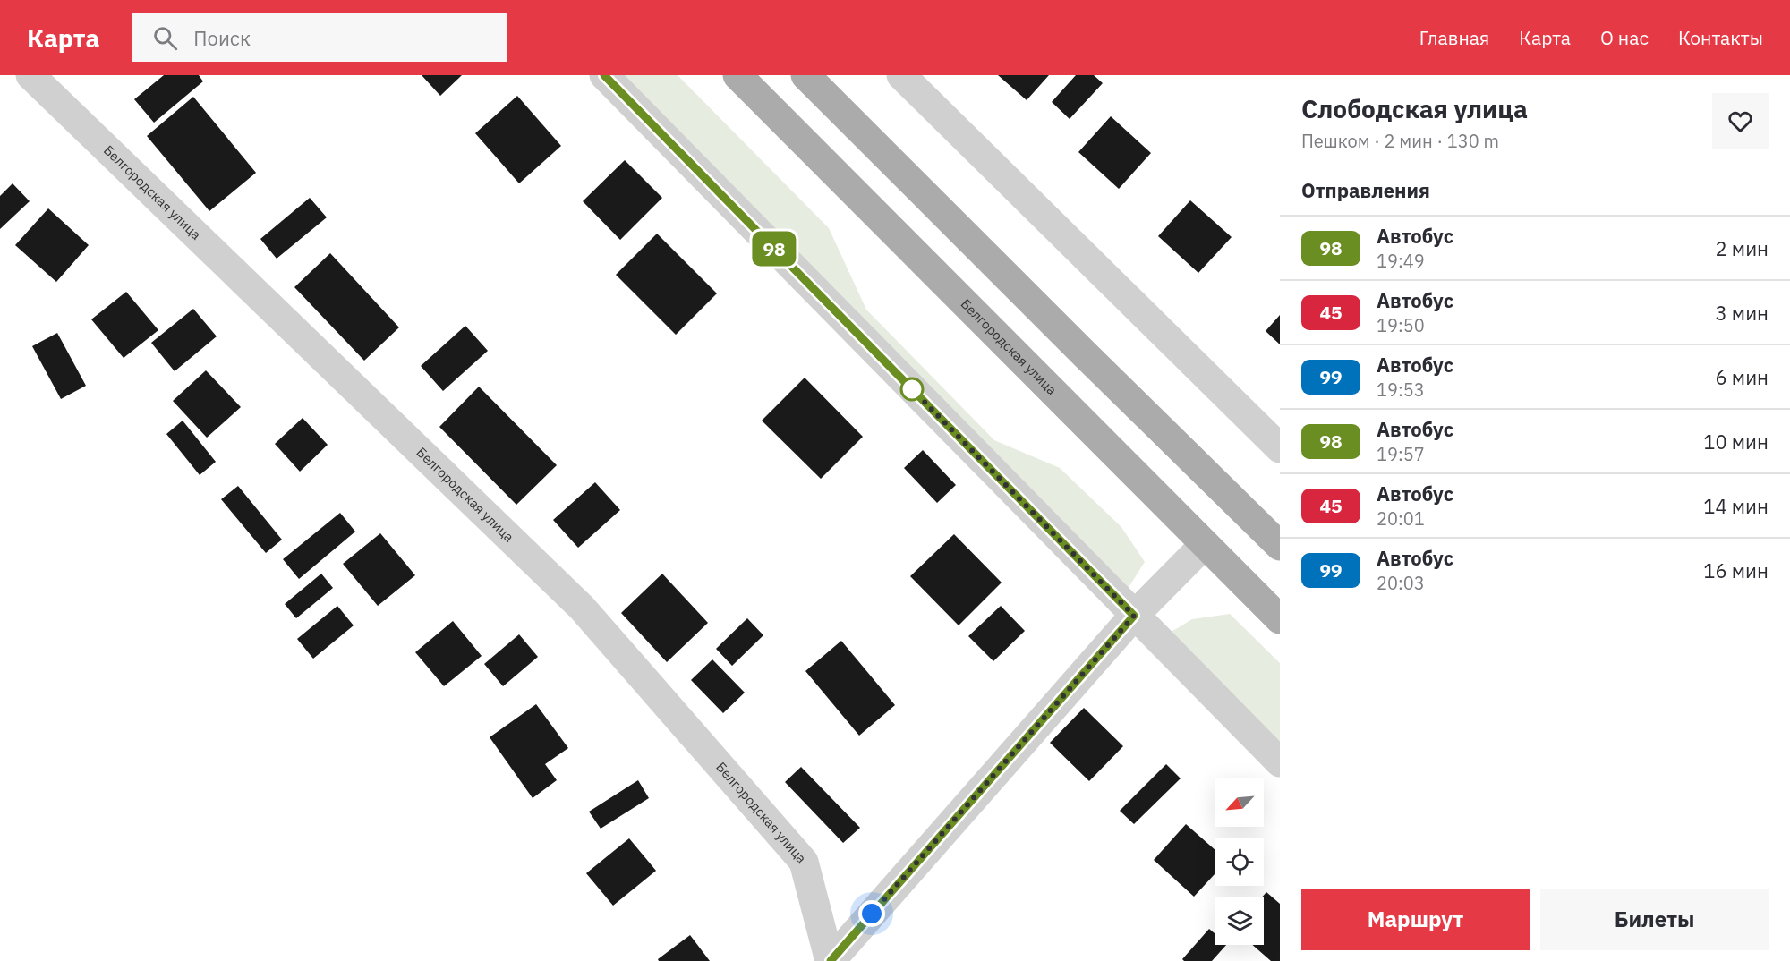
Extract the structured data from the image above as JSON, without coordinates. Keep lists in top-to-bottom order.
{
  "streets": {
    "main road": ["Белгородская улица"]
  },
  "lines": ["bus line 98"],
  "north": "bottom left",
  "page": {
    "header": "Карта",
    "search": "Поиск",
    "nav": [
      "Главная",
      "Карта",
      "О нас",
      "Контакты"
    ],
    "on_map": "98",
    "heading": [
      ["Слободская улица", "Пешком · 2 мин · 130 m"],
      "Отправления"
    ],
    "list": [
      {
        "mark": "98",
        "name": "Автобус",
        "note": "19:49",
        "value": "2 мин"
      },
      {
        "mark": "45",
        "name": "Автобус",
        "note": "19:50",
        "value": "3 мин"
      },
      {
        "mark": "99",
        "name": "Автобус",
        "note": "19:53",
        "value": "6 мин"
      },
      {
        "mark": "98",
        "name": "Автобус",
        "note": "19:57",
        "value": "10 мин"
      },
      {
        "mark": "45",
        "name": "Автобус",
        "note": "20:01",
        "value": "14 мин"
      },
      {
        "mark": "99",
        "name": "Автобус",
        "note": "20:03",
        "value": "16 мин"
      }
    ],
    "buttons": ["Маршрут", "Билеты"]
  }
}
